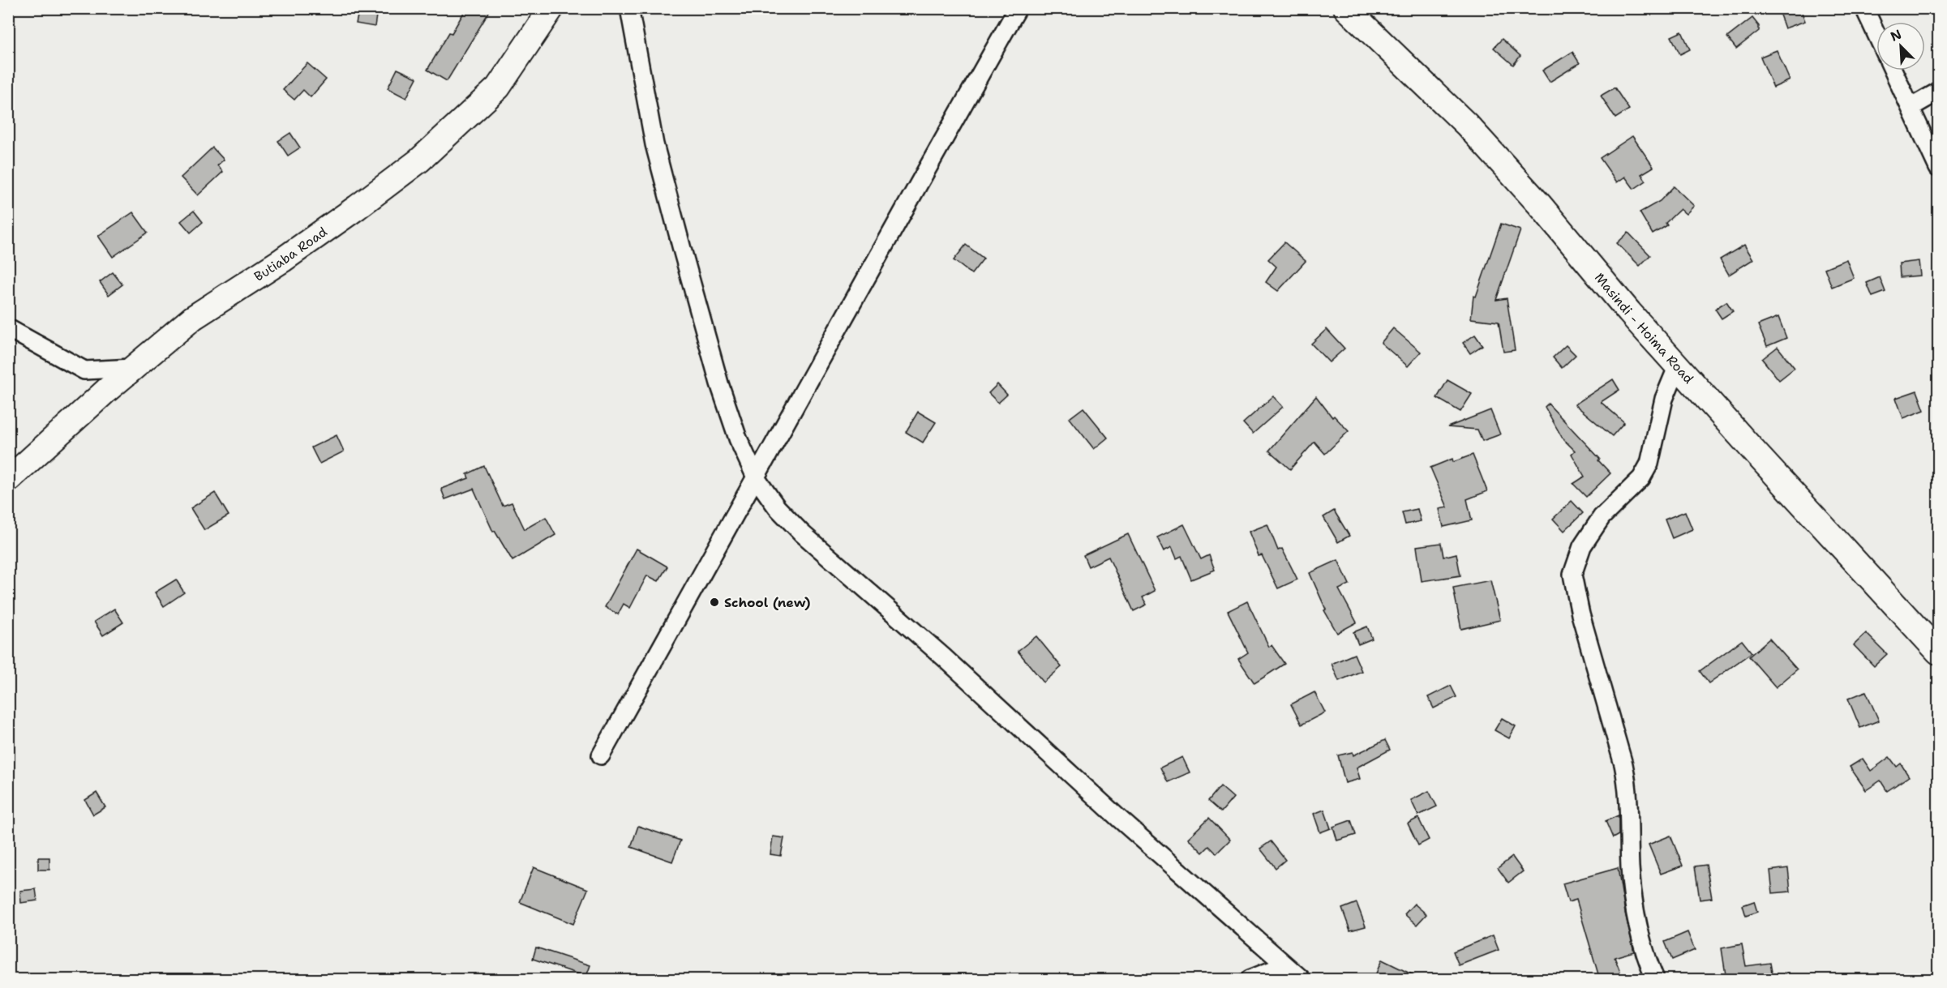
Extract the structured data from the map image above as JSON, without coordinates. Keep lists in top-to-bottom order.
{
  "streets": {
    "main road": ["Butiaba Road", "Masindi - Hoima Road"]
  },
  "places": ["School (new)"],
  "north": "top left"
}
